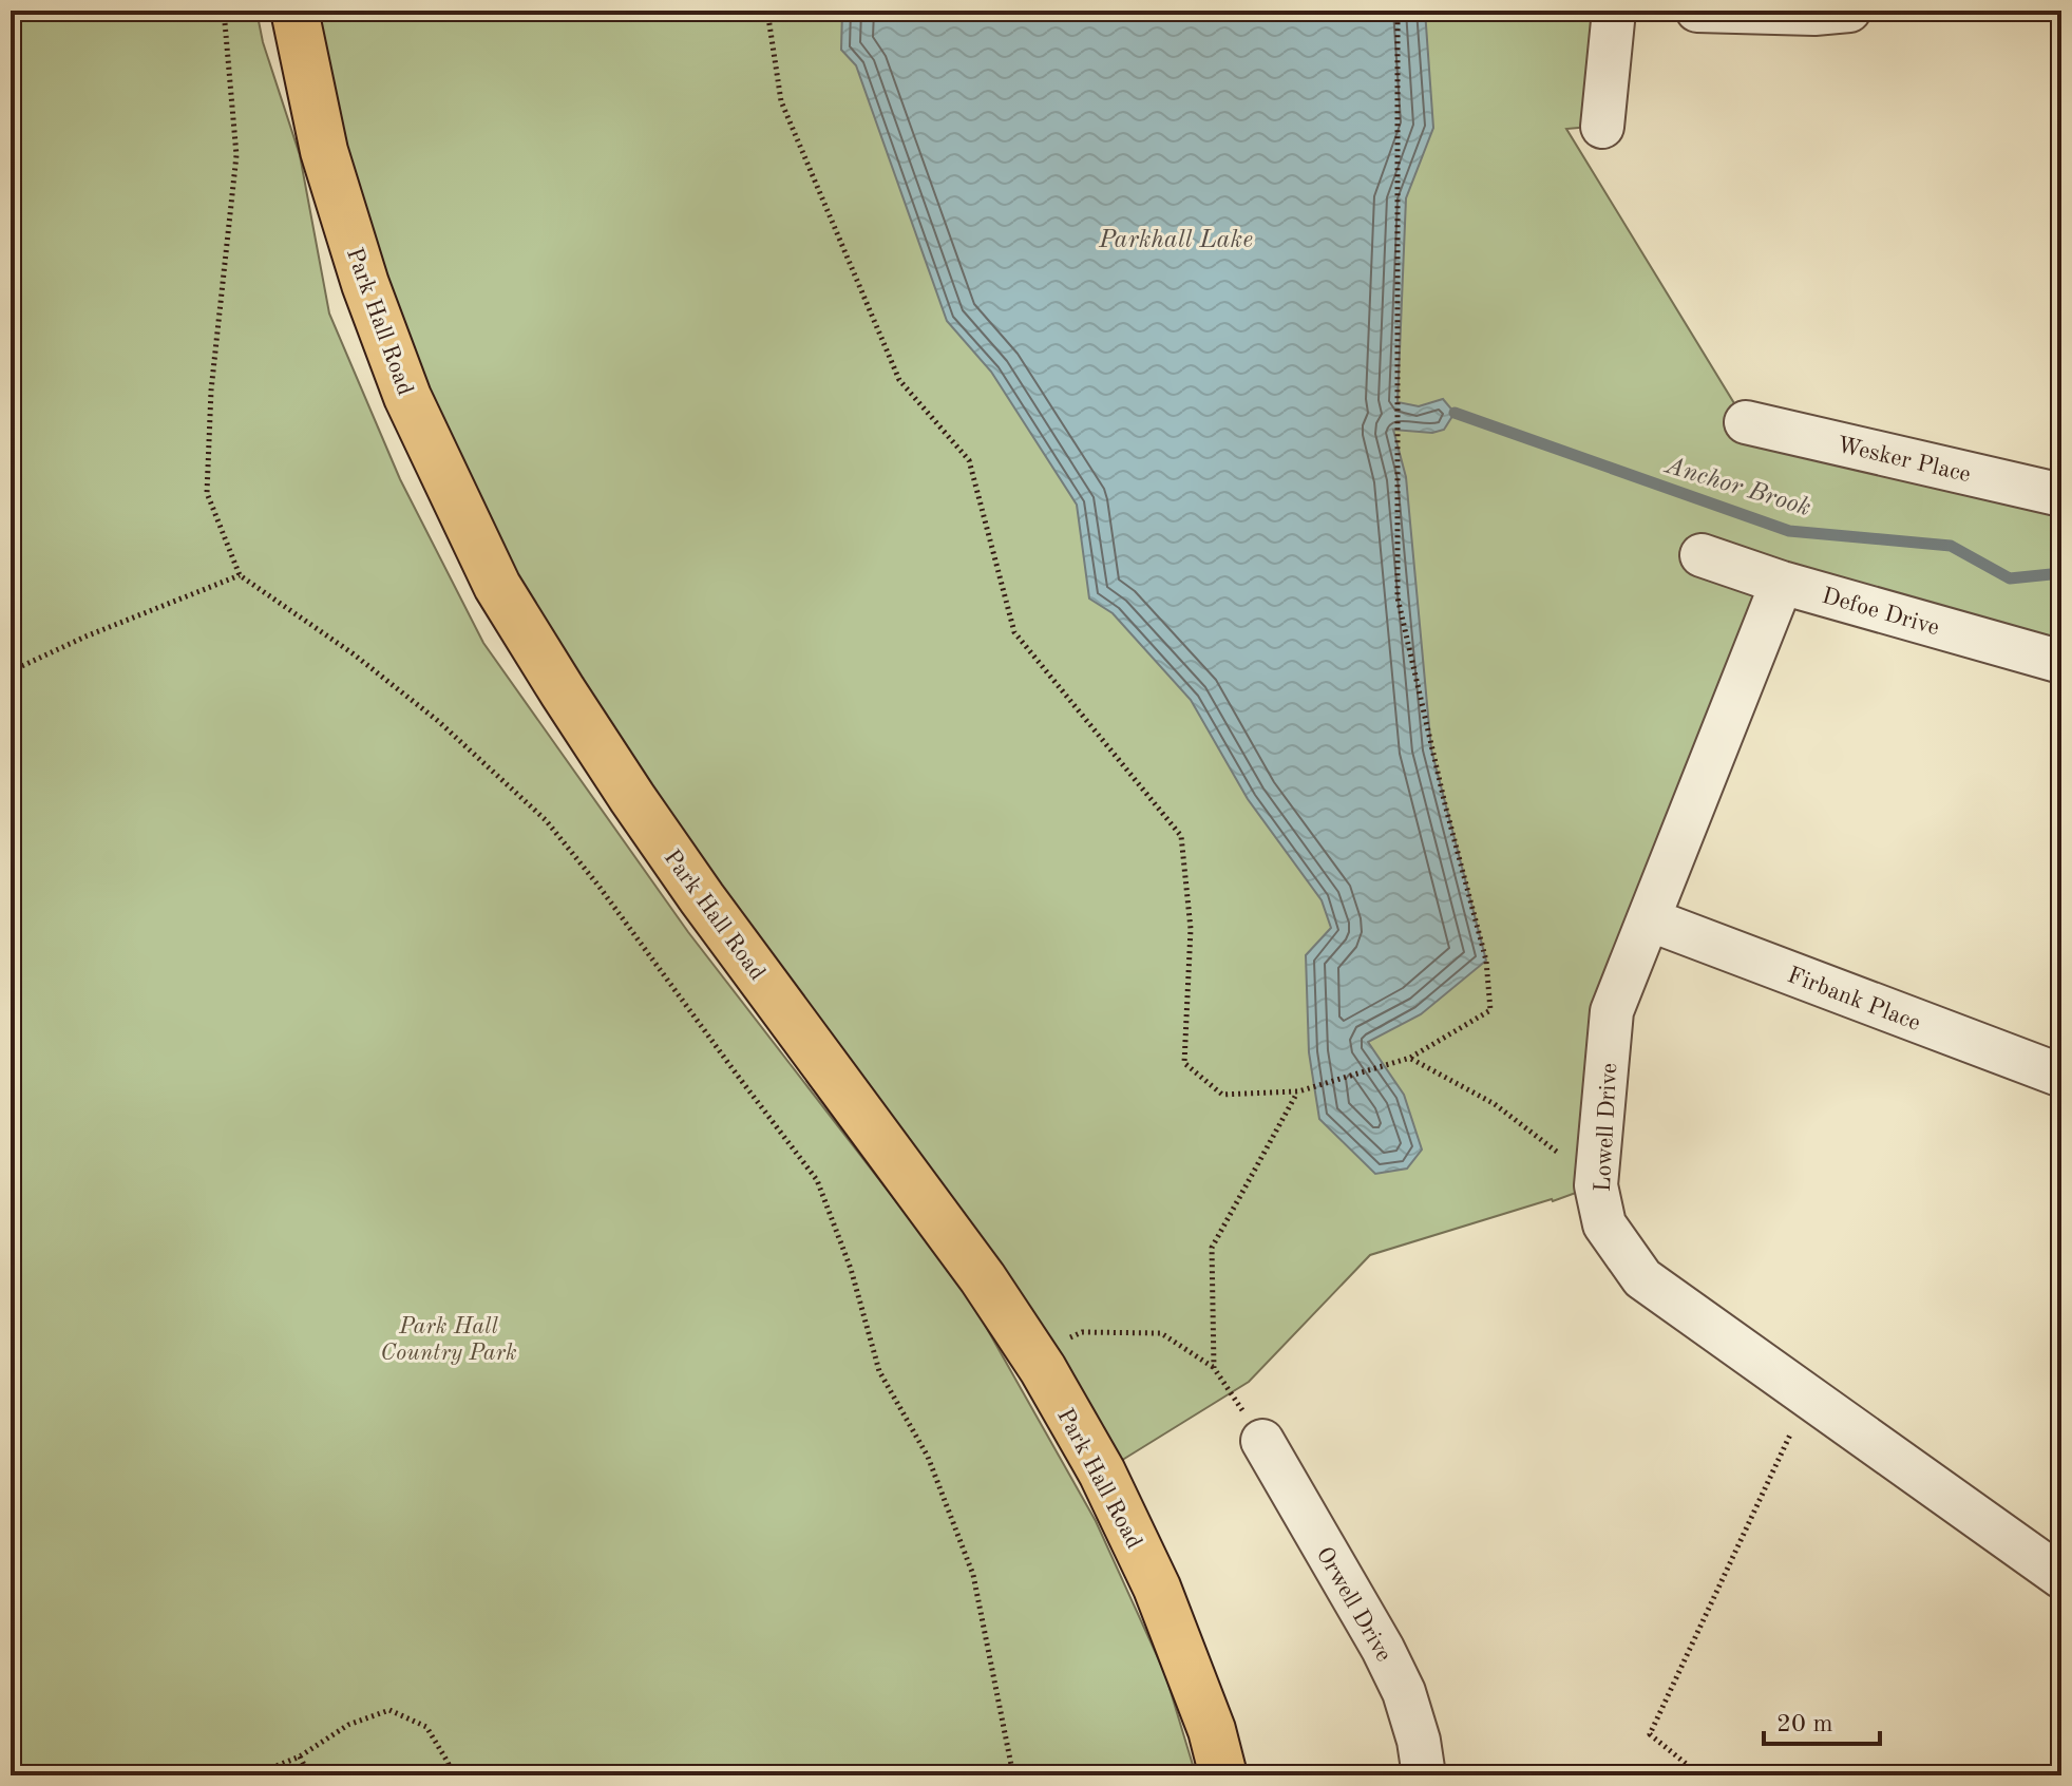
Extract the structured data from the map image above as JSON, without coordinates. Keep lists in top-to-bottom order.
{
  "streets": {
    "main road": ["Park Hall Road"],
    "street": [
      "Wesker Place",
      "Defoe Drive",
      "Firbank Place",
      "Lowell Drive",
      "Orwell Drive"
    ]
  },
  "crossings": [
    ["Defoe Drive", "Lowell Drive"],
    ["Firbank Place", "Lowell Drive"]
  ],
  "water": ["Parkhall Lake", "Anchor Brook"],
  "parks": ["Park Hall Country Park"],
  "scale_bar": "20 m"
}
